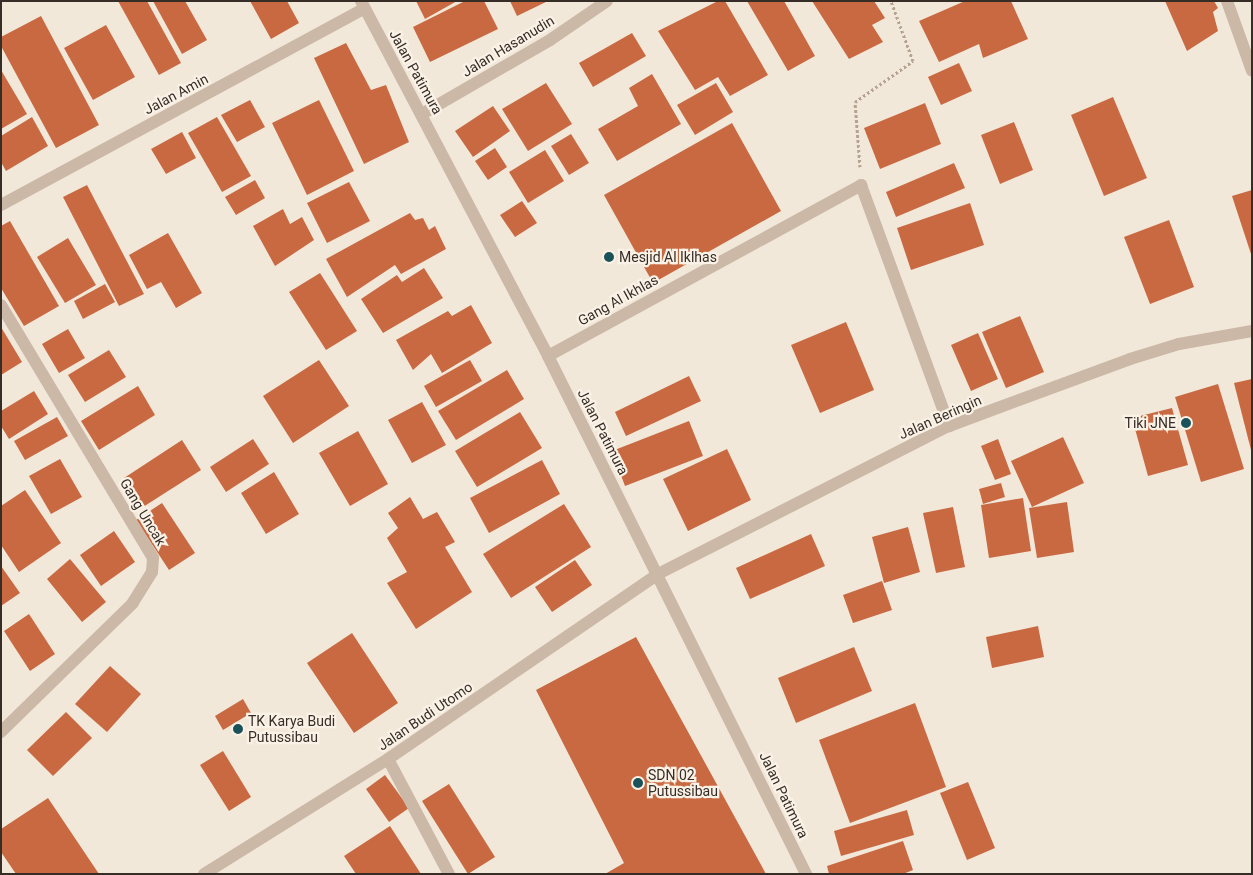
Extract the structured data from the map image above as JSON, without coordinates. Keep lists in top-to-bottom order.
{
  "streets": {
    "street": [
      "Jalan Hasanudin",
      "Jalan Patimura",
      "Jalan Amin",
      "Gang Al Ikhlas",
      "Jalan Beringin",
      "Gang Uncak",
      "Jalan Budi Utomo"
    ]
  },
  "crossings": [
    ["Jalan Hasanudin", "Jalan Patimura"],
    ["Jalan Patimura", "Jalan Amin"],
    ["Jalan Patimura", "Gang Al Ikhlas"],
    ["Jalan Patimura", "Jalan Beringin"],
    ["Jalan Patimura", "Jalan Budi Utomo"],
    ["Jalan Beringin", "Jalan Budi Utomo"]
  ],
  "places": [
    "Mesjid Al Iklhas",
    "Tiki JNE",
    "TK Karya Budi Putussibau",
    "SDN 02 Putussibau"
  ]
}
